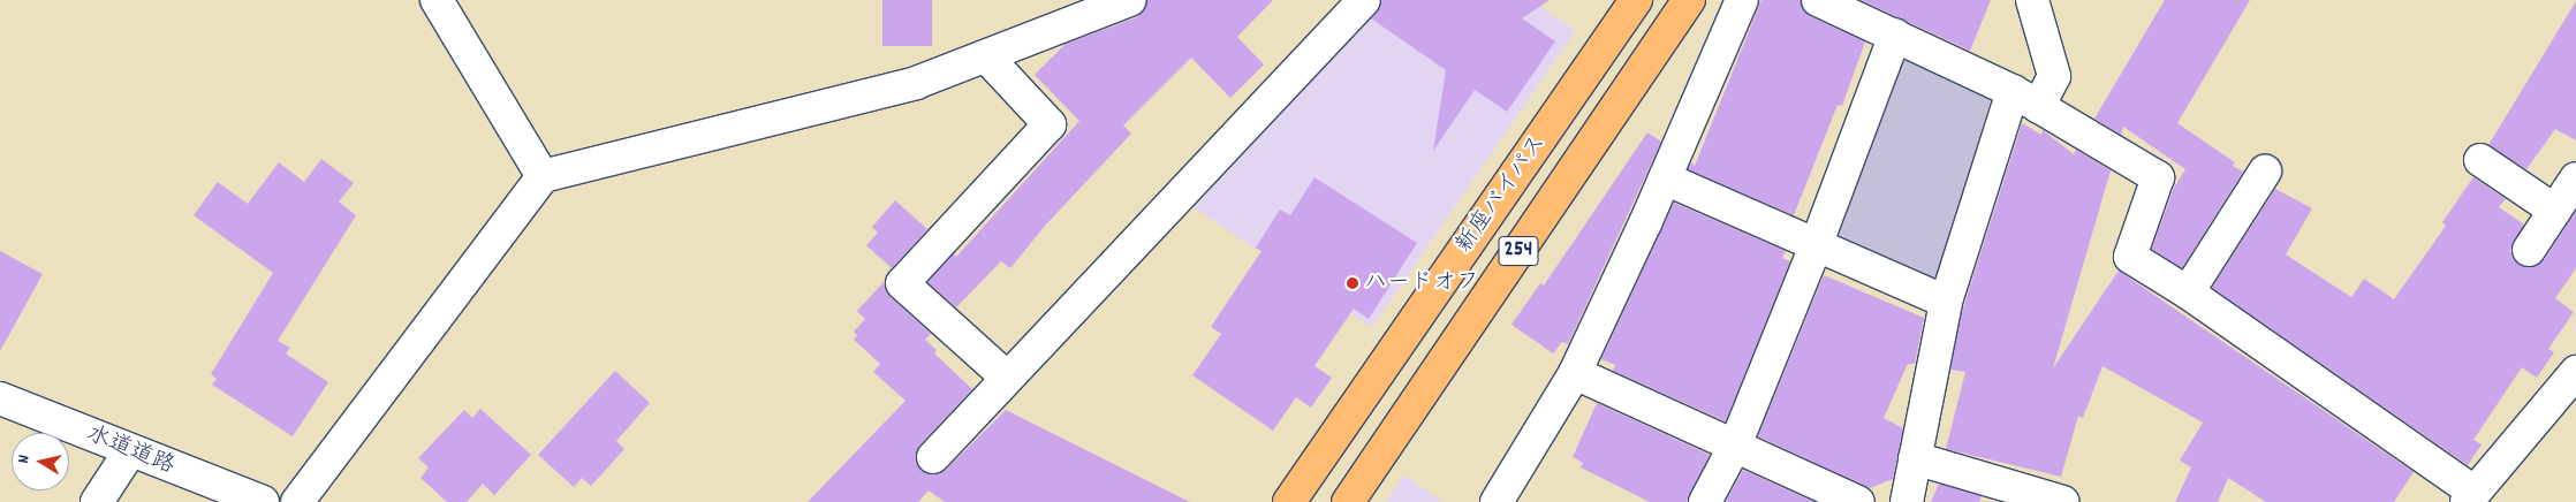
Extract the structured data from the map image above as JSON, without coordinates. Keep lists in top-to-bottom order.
{
  "streets": {
    "highway": ["新座バイパス", "254"],
    "street": ["水道道路"]
  },
  "places": ["ハードオフ"],
  "north": "left"
}
